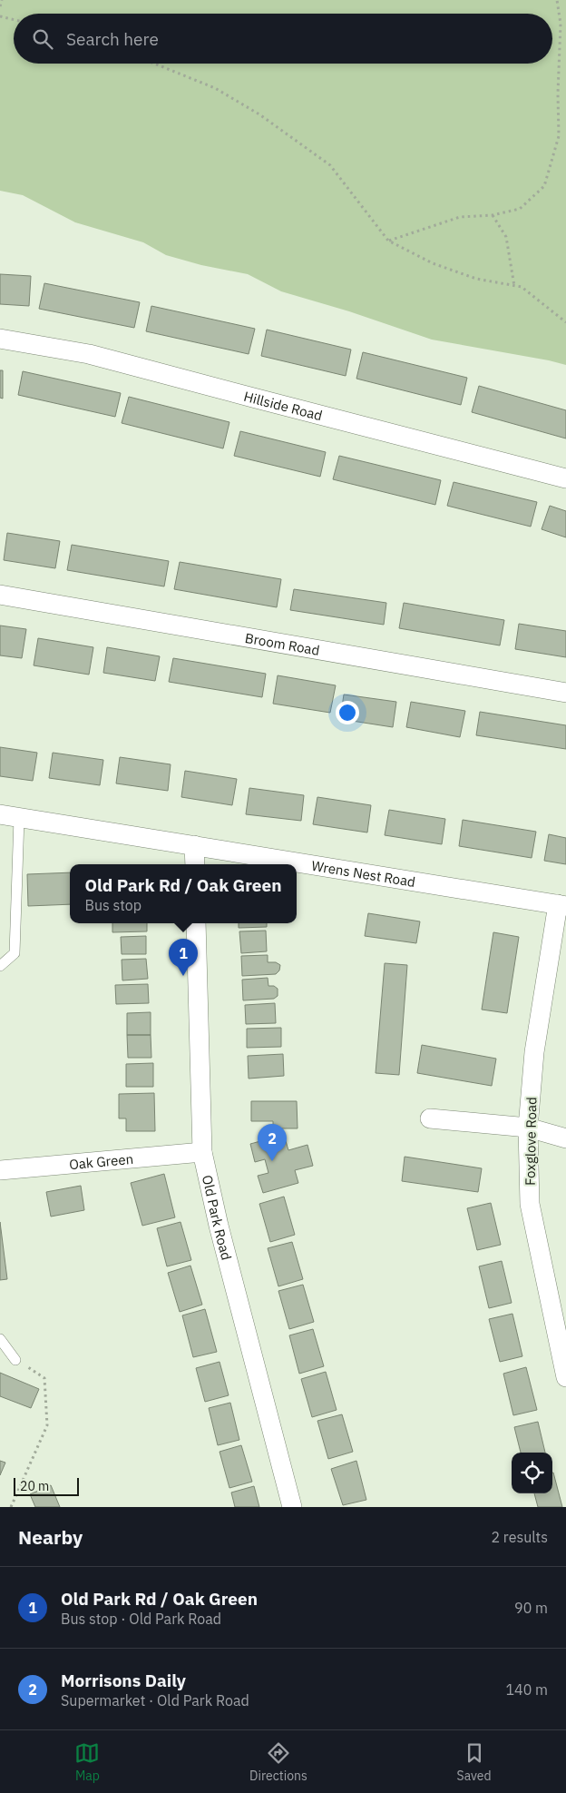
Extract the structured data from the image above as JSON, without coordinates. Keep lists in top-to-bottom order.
{
  "streets": {
    "street": [
      "Hillside Road",
      "Broom Road",
      "Wrens Nest Road",
      "Foxglove Road",
      "Oak Green",
      "Old Park Road"
    ]
  },
  "crossings": [
    ["Wrens Nest Road", "Foxglove Road"],
    ["Oak Green", "Old Park Road"]
  ],
  "scale_bar": "20 m",
  "page": {
    "search": "Search here",
    "popup": ["Old Park Rd / Oak Green", "Bus stop"],
    "pins": ["1", "2"],
    "scale": "20 m",
    "heading": ["Nearby", "2 results"],
    "list": [
      {
        "mark": "1",
        "name": "Old Park Rd / Oak Green",
        "note": "Bus stop · Old Park Road",
        "value": "90 m"
      },
      {
        "mark": "2",
        "name": "Morrisons Daily",
        "note": "Supermarket · Old Park Road",
        "value": "140 m"
      }
    ],
    "nav": ["Map", "Directions", "Saved"]
  }
}
